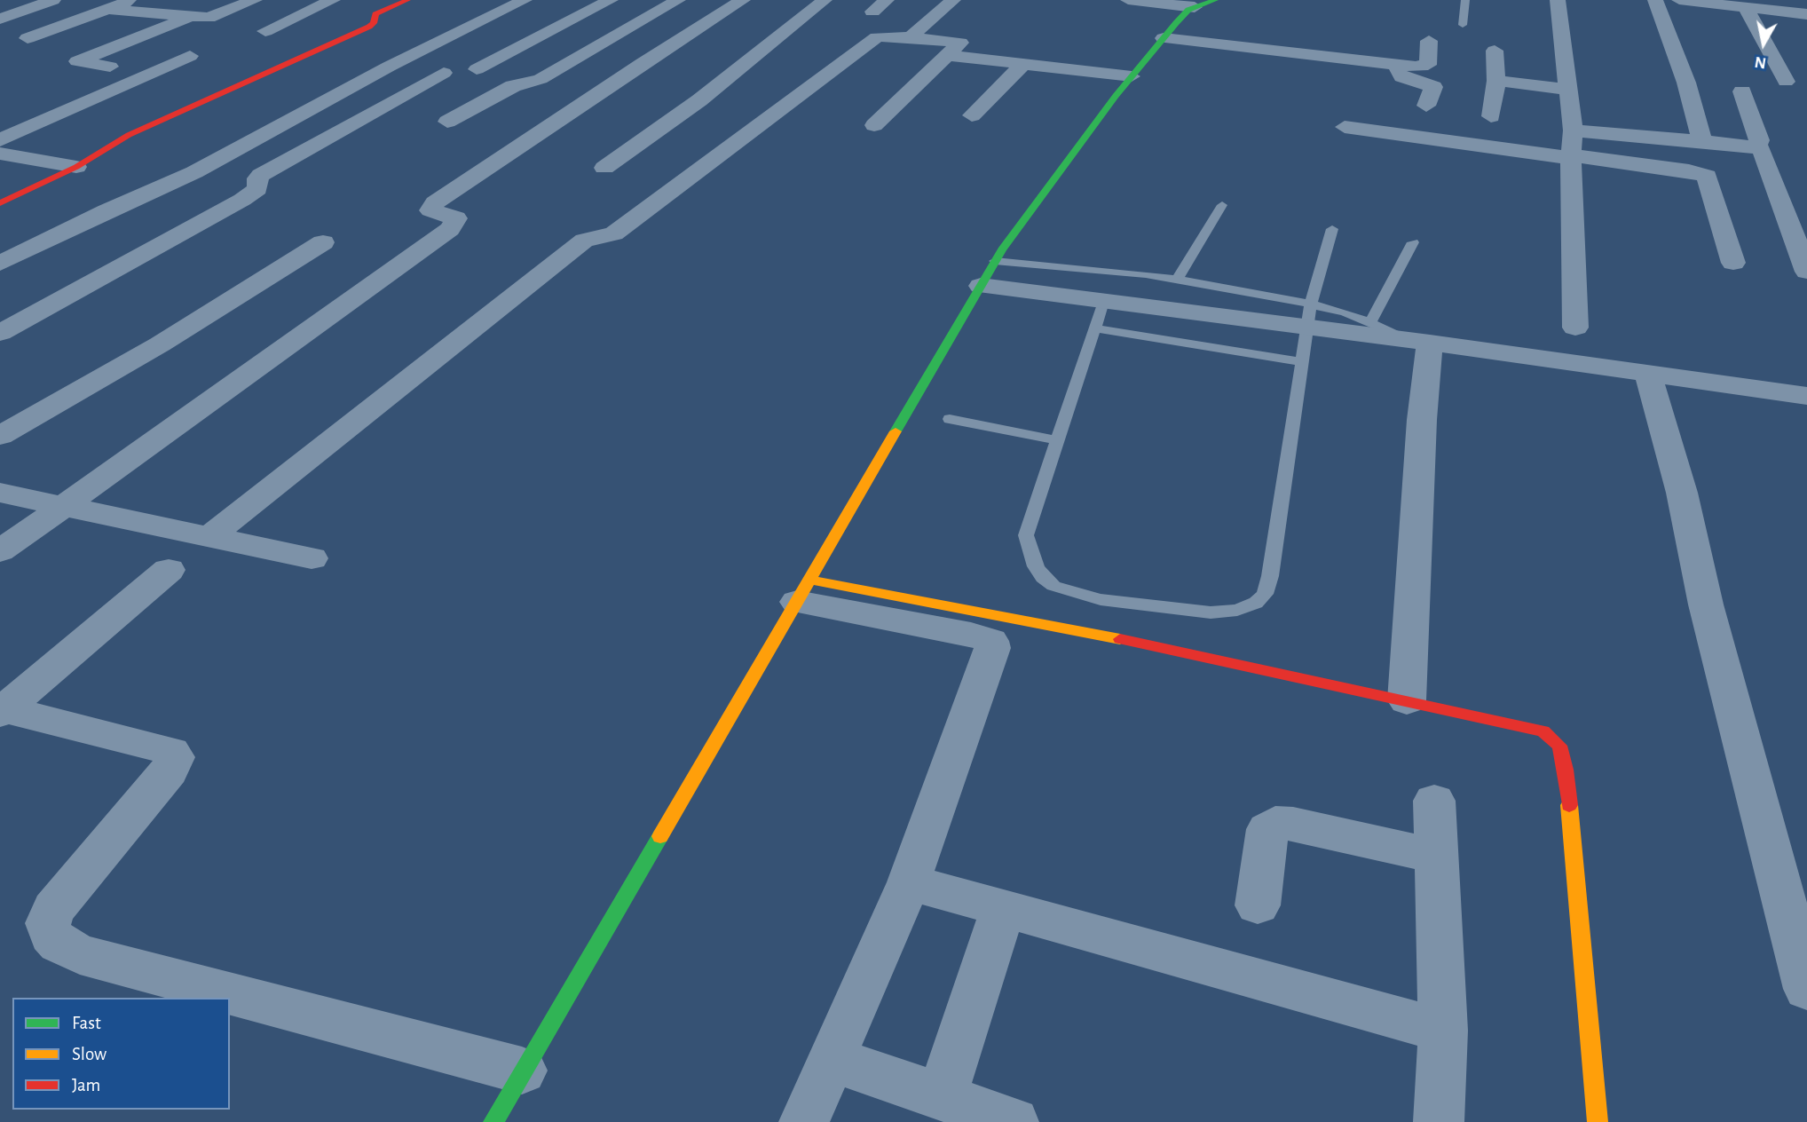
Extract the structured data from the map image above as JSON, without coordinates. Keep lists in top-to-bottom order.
{
  "legend": ["Fast", "Slow", "Jam"],
  "north": "bottom"
}
